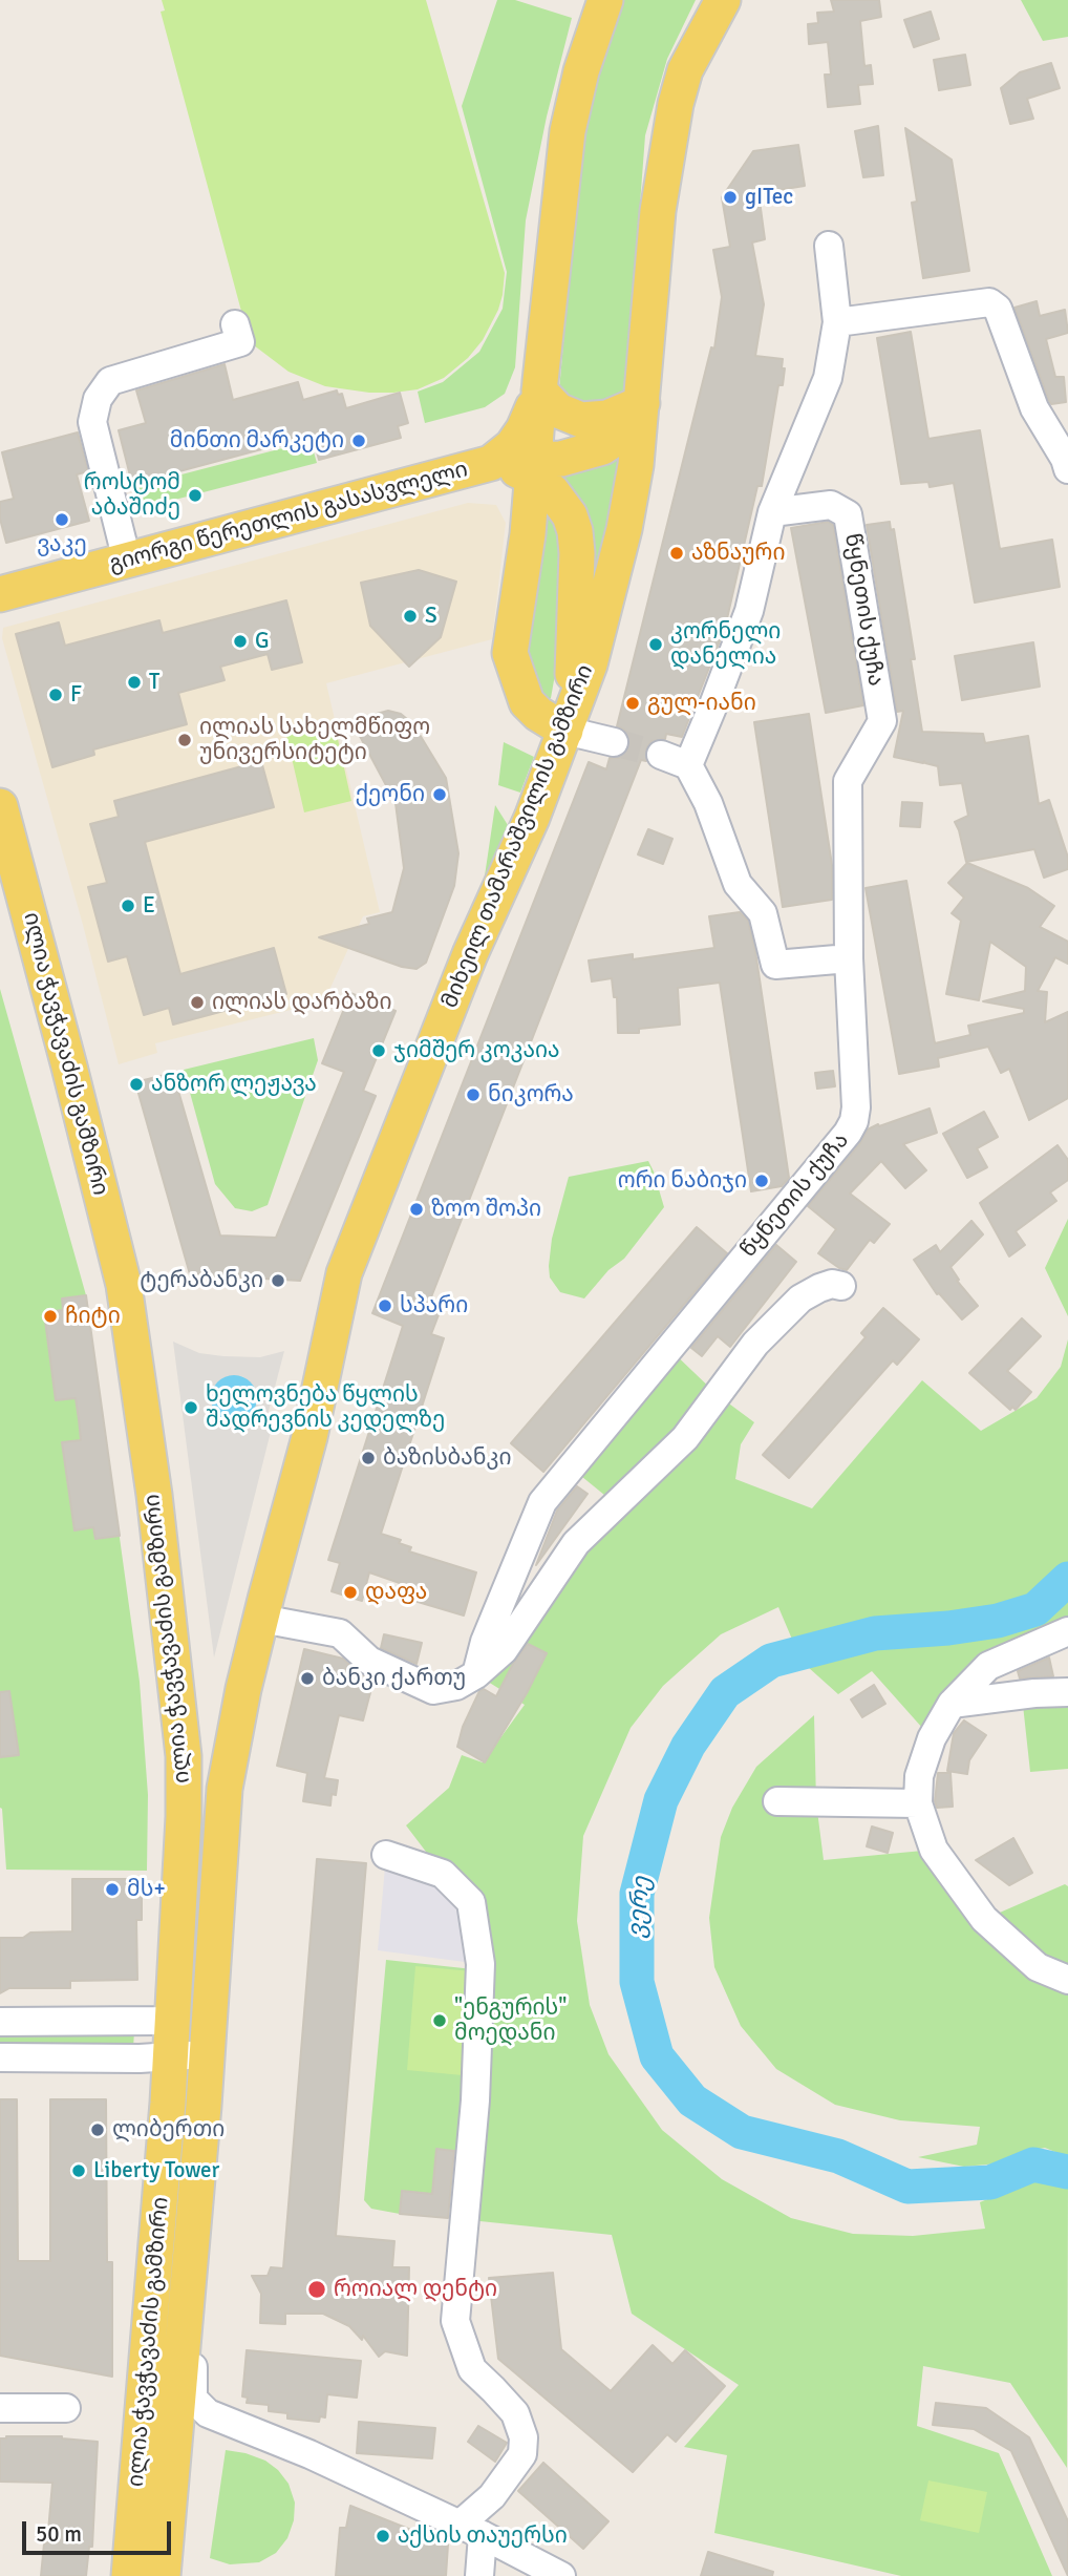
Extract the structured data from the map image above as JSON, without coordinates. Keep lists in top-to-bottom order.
{
  "streets": {
    "main road": ["გიორგი წერეთლის გასასვლელი", "მიხეილ თამარაშვილის გამზირი", "ილია ჭავჭავაძის გამზირი"],
    "street": ["წყნეთის ქუჩა"]
  },
  "crossings": [
    ["მიხეილ თამარაშვილის გამზირი", "ილია ჭავჭავაძის გამზირი"]
  ],
  "water": ["ვერე"],
  "places": [
    "gITec",
    "მინთი მარკეტი",
    "როსტომ აბაშიძე",
    "ვაკე",
    "აზნაური",
    "S",
    "G",
    "კორნელი დანელია",
    "T",
    "F",
    "გულ-იანი",
    "ილიას სახელმწიფო უნივერსიტეტი",
    "ქეონი",
    "E",
    "ილიას დარბაზი",
    "ჯიმშერ კოკაია",
    "ანზორ ლეჟავა",
    "ნიკორა",
    "ორი ნაბიჯი",
    "ზოო შოპი",
    "ტერაბანკი",
    "სპარი",
    "ჩიტი",
    "ხელოვნება წყლის შადრევნის კედელზე",
    "ბაზისბანკი",
    "დაფა",
    "ბანკი ქართუ",
    "მს+",
    "\"ენგურის\" მოედანი",
    "ლიბერთი",
    "Liberty Tower",
    "როიალ დენტი",
    "აქსის თაუერსი"
  ],
  "scale_bar": "50 m"
}
